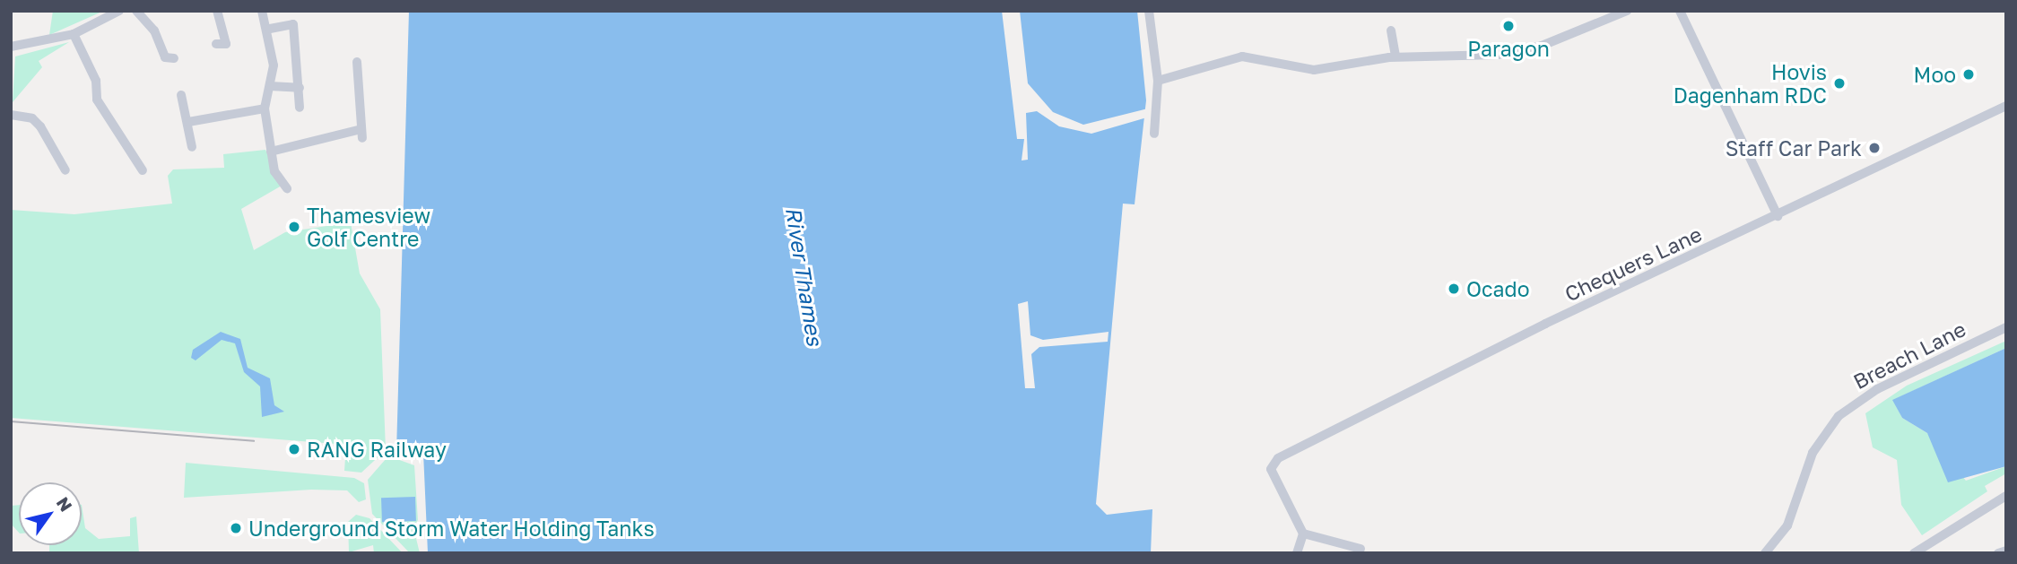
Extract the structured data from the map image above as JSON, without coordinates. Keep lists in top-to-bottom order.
{
  "streets": {
    "street": ["Chequers Lane", "Breach Lane"]
  },
  "water": ["River Thames"],
  "places": [
    "Paragon",
    "Moo",
    "Hovis Dagenham RDC",
    "Staff Car Park",
    "Thamesview Golf Centre",
    "Ocado",
    "RANG Railway",
    "Underground Storm Water Holding Tanks"
  ],
  "north": "top right"
}
